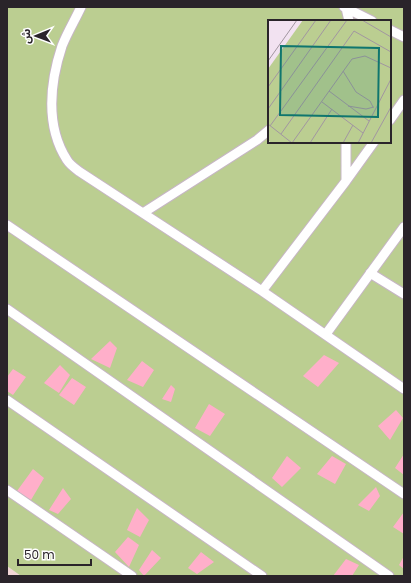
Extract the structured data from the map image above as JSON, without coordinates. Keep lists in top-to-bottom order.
{
  "scale_bar": "50 m",
  "north": "left"
}
